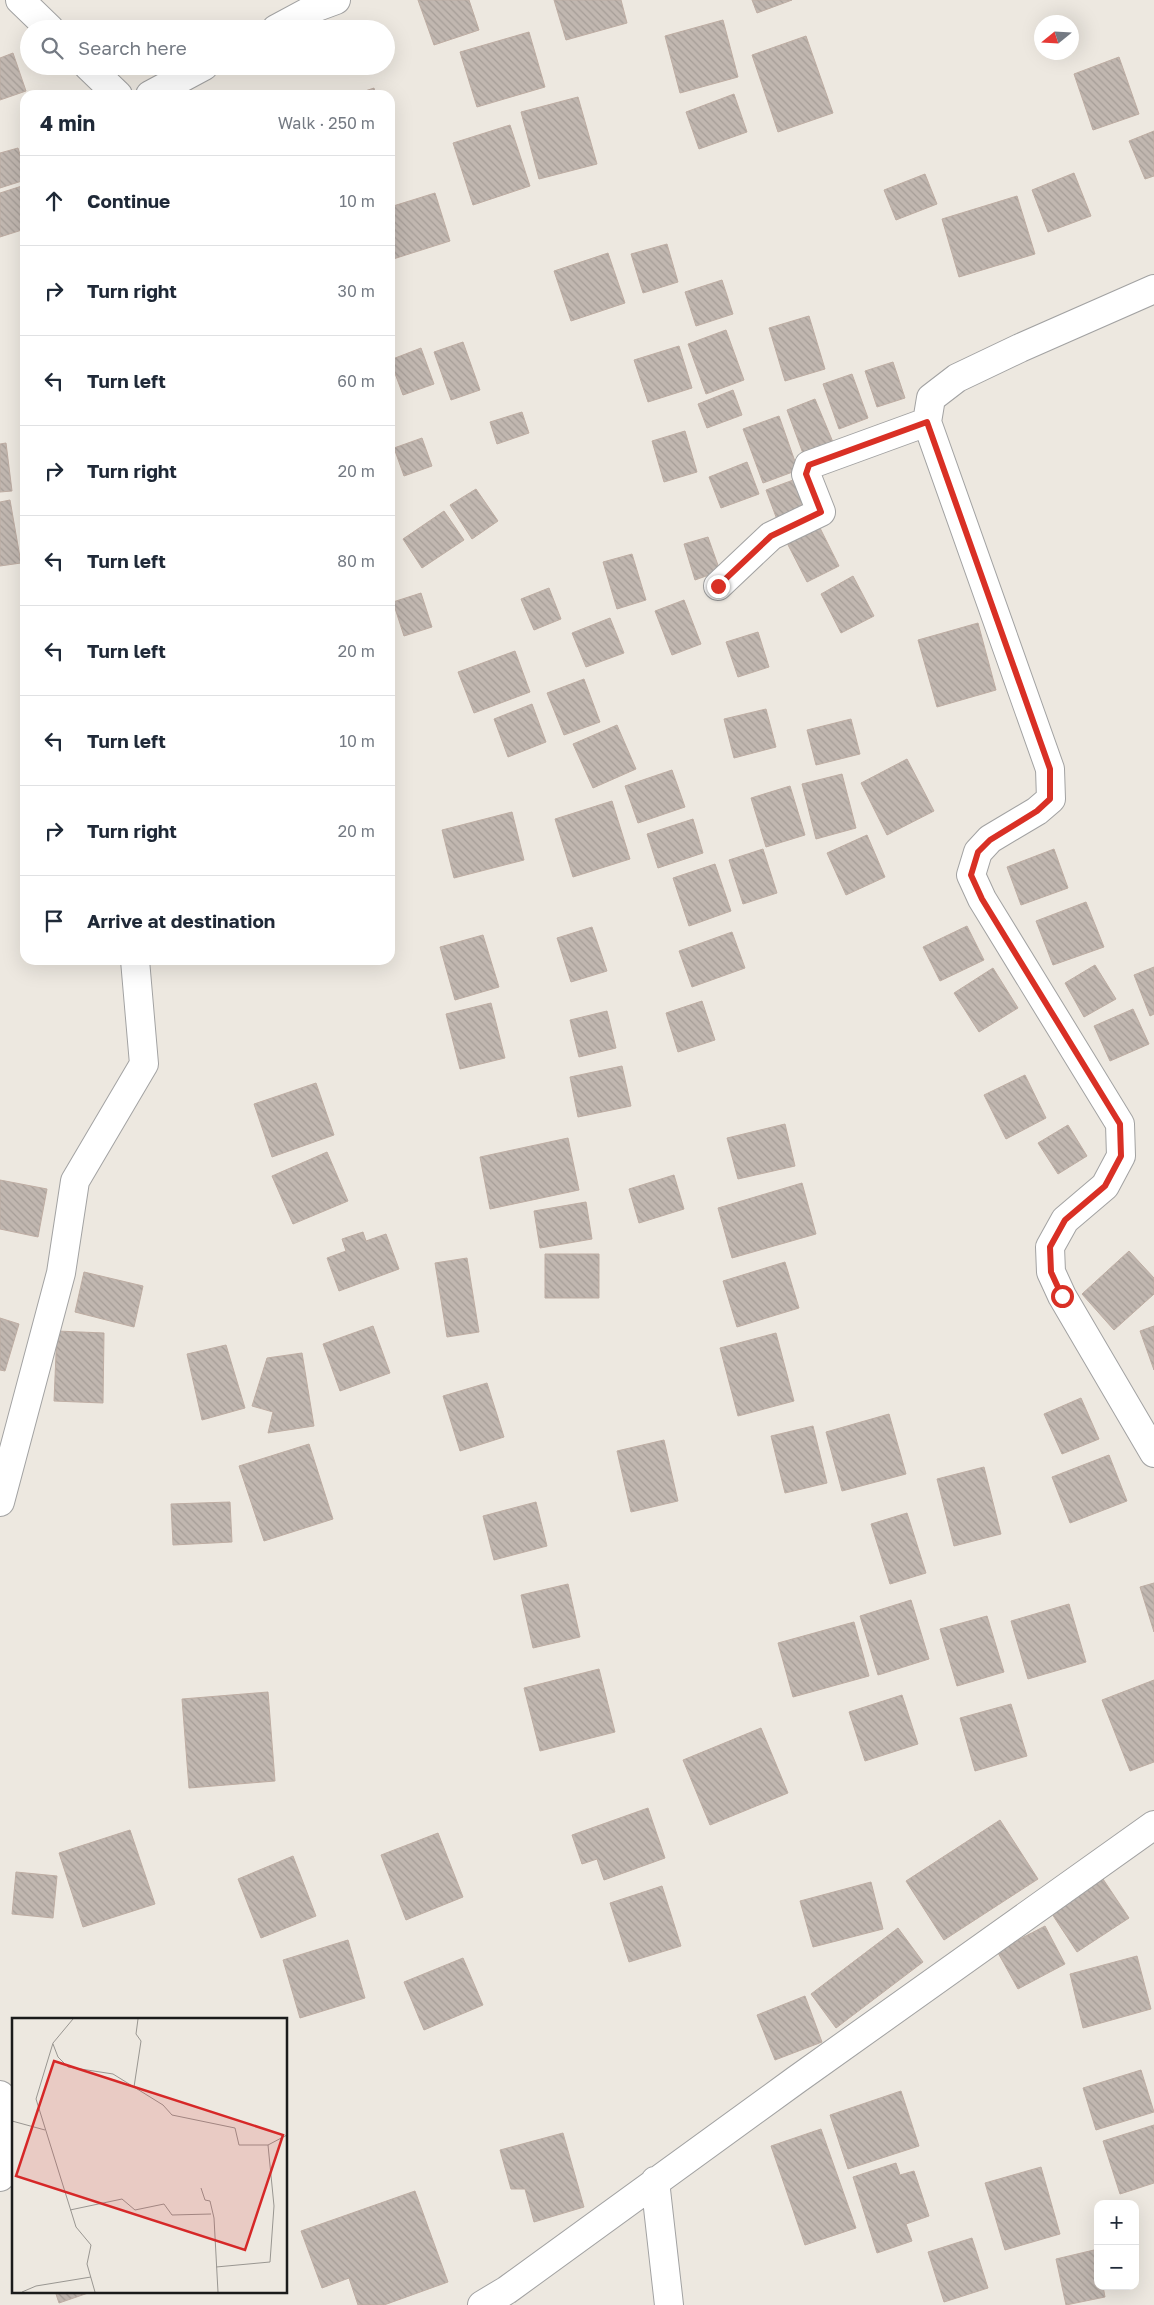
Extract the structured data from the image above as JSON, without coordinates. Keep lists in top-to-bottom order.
{
  "north": "left",
  "page": {
    "search": "Search here",
    "heading": ["4 min", "Walk · 250 m"],
    "list": [
      ["Continue", "10 m"],
      ["Turn right", "30 m"],
      ["Turn left", "60 m"],
      ["Turn right", "20 m"],
      ["Turn left", "80 m"],
      ["Turn left", "20 m"],
      ["Turn left", "10 m"],
      ["Turn right", "20 m"],
      "Arrive at destination"
    ],
    "map_buttons": ["+", "−"]
  }
}
